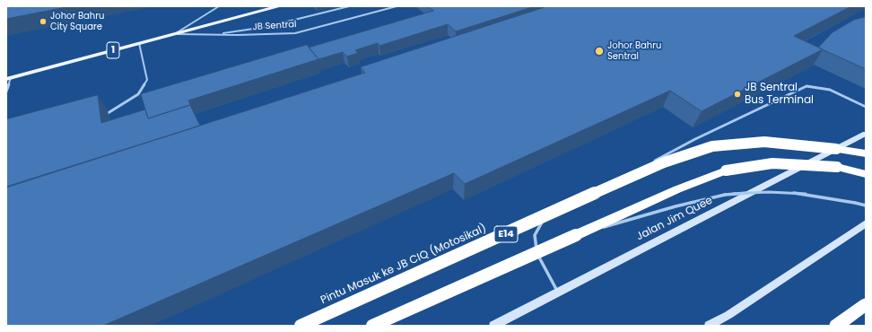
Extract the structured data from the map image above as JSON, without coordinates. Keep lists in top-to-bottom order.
{
  "streets": {
    "highway": ["E14", "Pintu Masuk ke JB CIQ (Motosikal)"],
    "main road": ["1", "Jalan Jim Quee"],
    "lane": ["JB Sentral"]
  },
  "crossings": [
    ["JB Sentral", "1"]
  ],
  "places": ["Johor Bahru City Square", "Johor Bahru Sentral", "JB Sentral Bus Terminal"]
}
